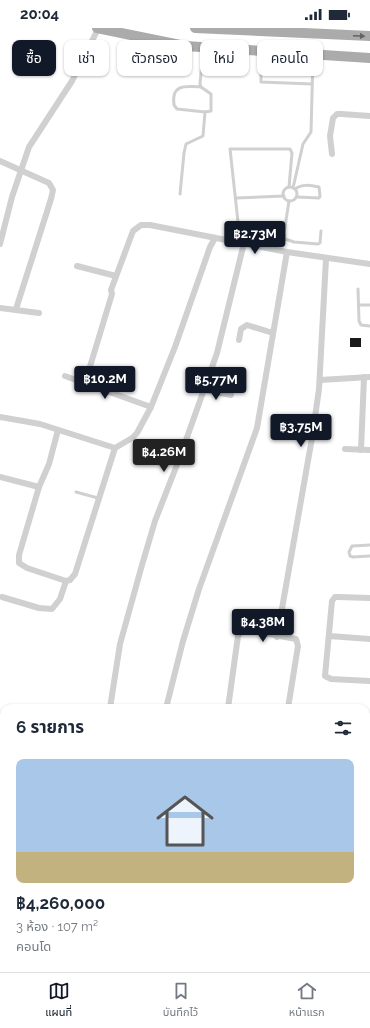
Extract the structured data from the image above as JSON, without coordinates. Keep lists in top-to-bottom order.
{
  "page": {
    "status": "20:04",
    "chip": [
      "ซื้อ",
      "เช่า",
      "ตัวกรอง",
      "ใหม่",
      "คอนโด"
    ],
    "price": [
      "฿2.73M",
      "฿10.2M",
      "฿5.77M",
      "฿3.75M",
      "฿4.26M",
      "฿4.38M"
    ],
    "heading": "6 รายการ",
    "list": [
      {
        "name": "฿4,260,000",
        "note": "3 ห้อง · 107 m² · คอนโด"
      }
    ],
    "tabs": ["แผนที่", "บันทึกไว้", "หน้าแรก"]
  }
}
